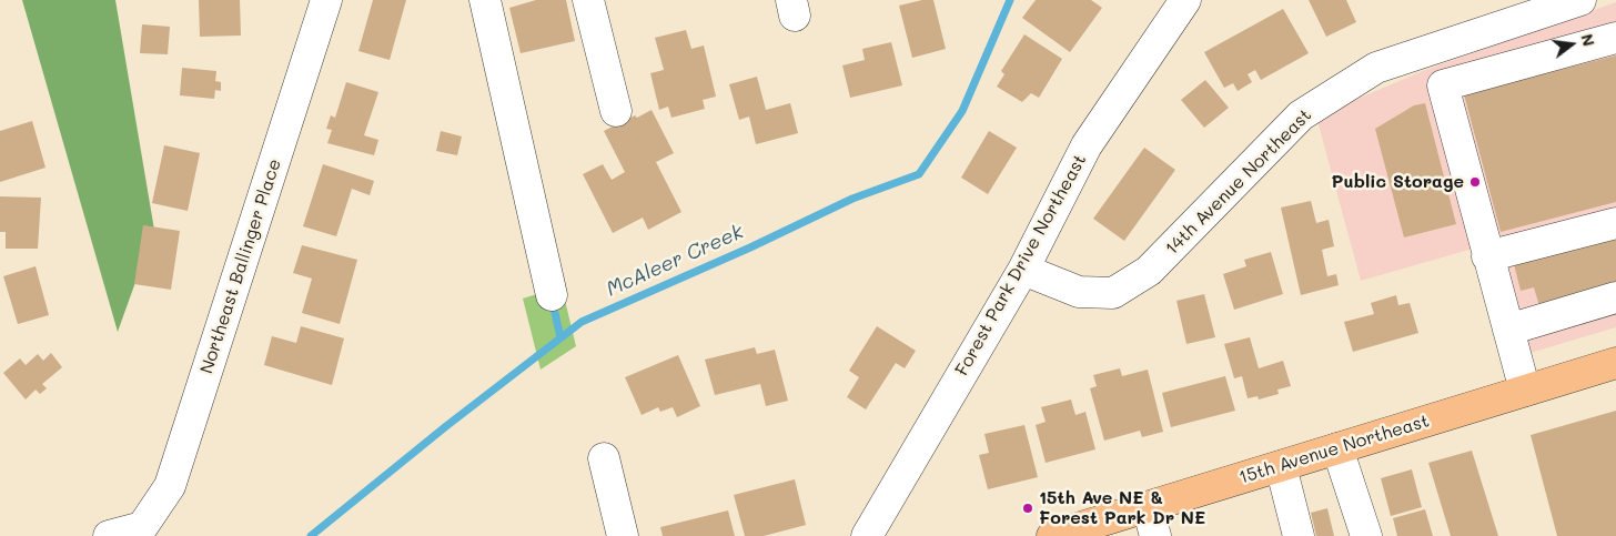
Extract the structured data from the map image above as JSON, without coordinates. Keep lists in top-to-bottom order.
{
  "streets": {
    "main road": ["15th Avenue Northeast"],
    "street": ["14th Avenue Northeast", "Forest Park Drive Northeast", "Northeast Ballinger Place"]
  },
  "crossings": [
    ["14th Avenue Northeast", "Forest Park Drive Northeast"]
  ],
  "water": ["McAleer Creek"],
  "places": ["Public Storage", "15th Ave NE & Forest Park Dr NE"],
  "north": "right"
}
